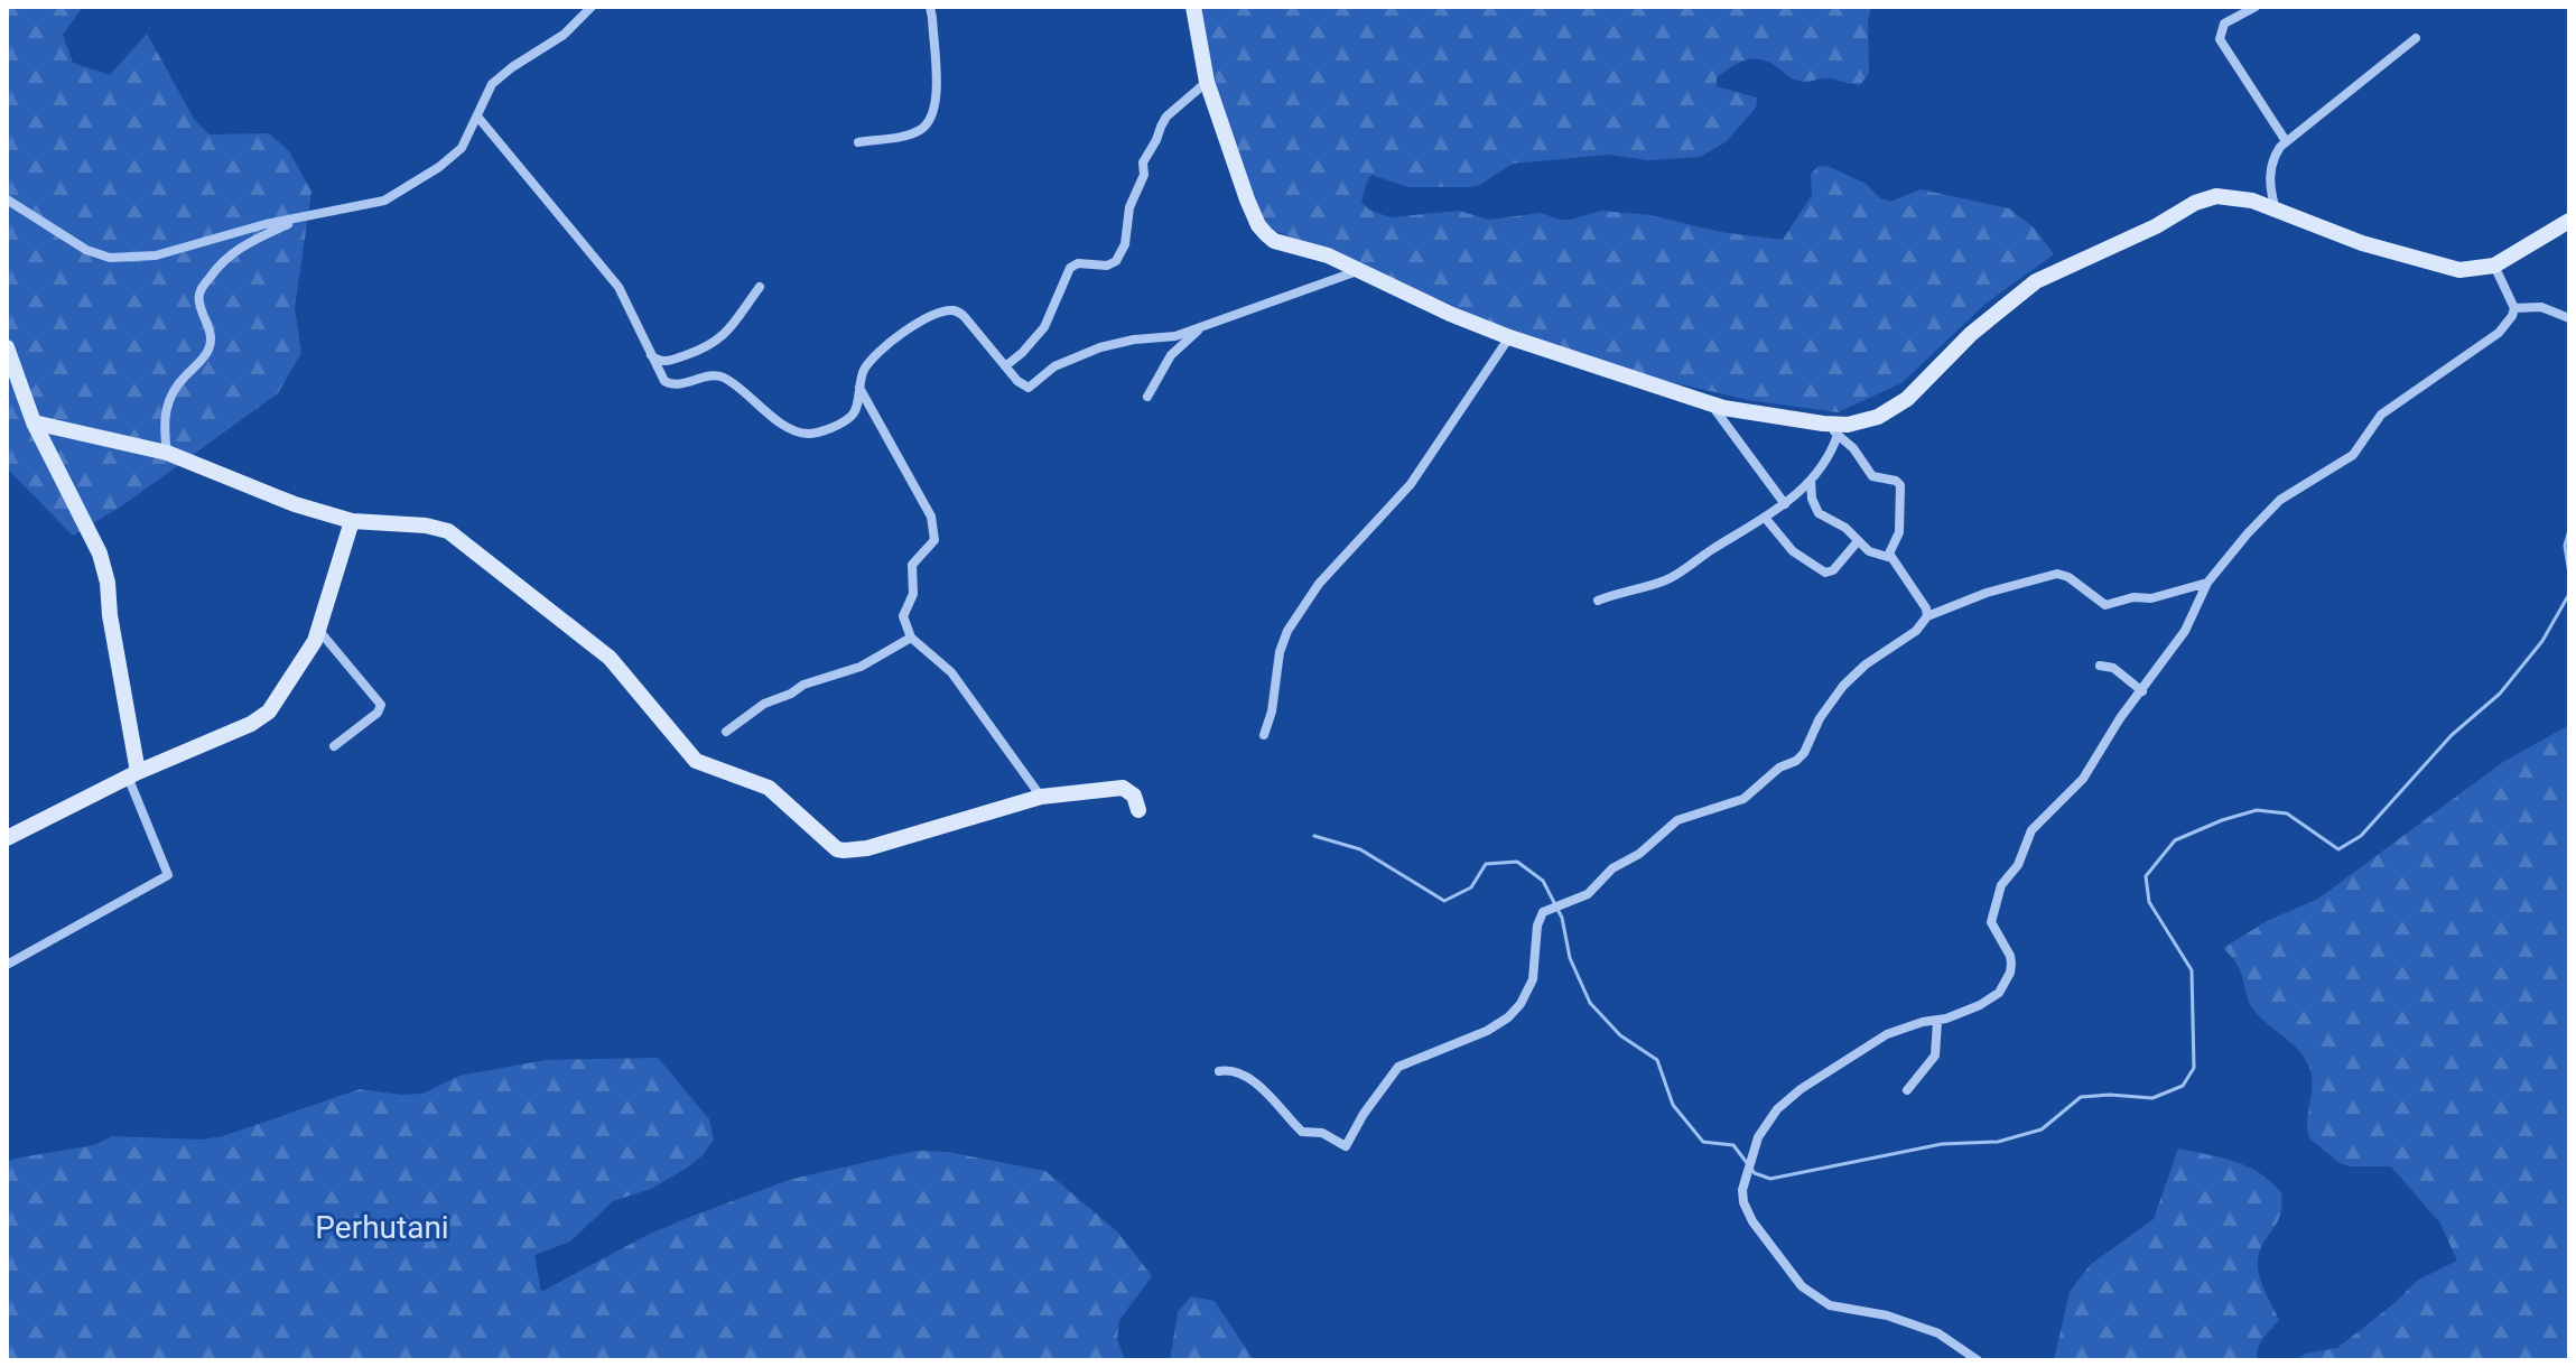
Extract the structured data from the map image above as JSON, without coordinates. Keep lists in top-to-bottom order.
{
  "parks": ["Perhutani"]
}
